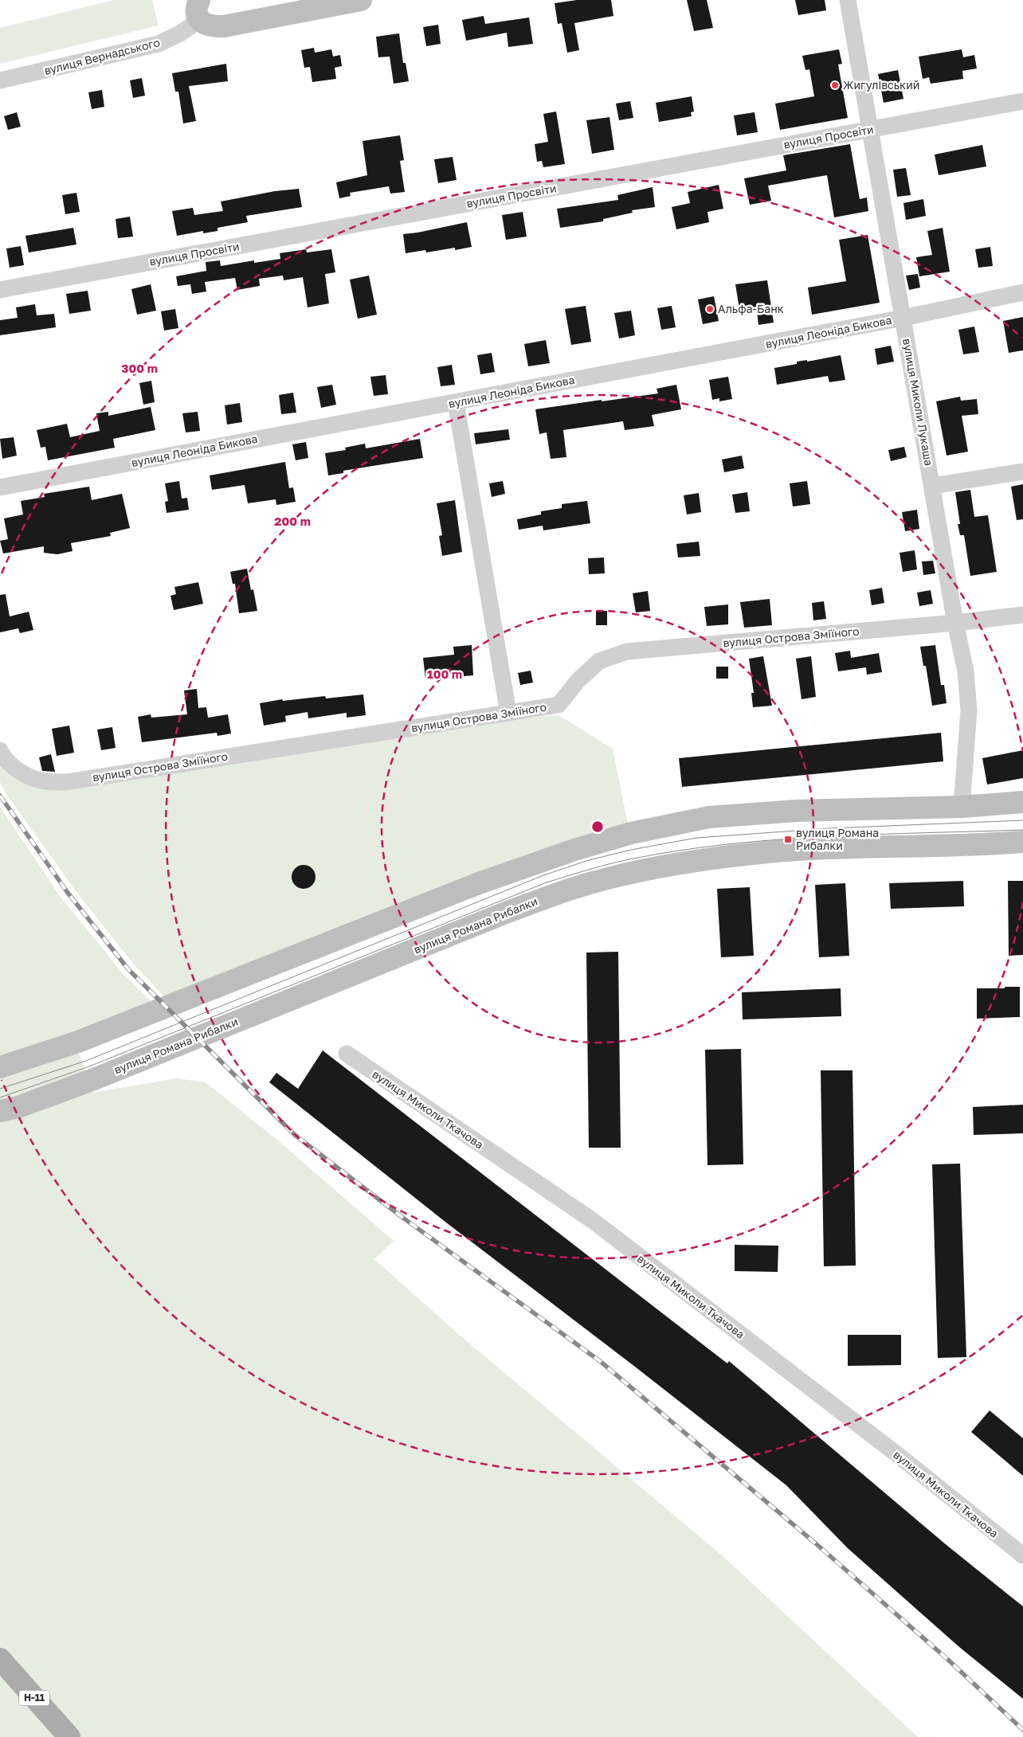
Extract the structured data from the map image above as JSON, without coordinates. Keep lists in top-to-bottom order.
{
  "streets": {
    "main road": ["вулиця Вернадського", "вулиця Романа Рибалки", "Н-11"],
    "street": [
      "вулиця Просвіти",
      "вулиця Леоніда Бикова",
      "вулиця Миколи Лукаша",
      "вулиця Острова Зміїного",
      "вулиця Миколи Ткачова"
    ]
  },
  "crossings": [
    ["вулиця Просвіти", "вулиця Миколи Лукаша"],
    ["вулиця Леоніда Бикова", "вулиця Миколи Лукаша"],
    ["вулиця Миколи Лукаша", "вулиця Острова Зміїного"]
  ],
  "places": {
    "other": ["Жигулівський", "Альфа-Банк"],
    "transit": ["вулиця Романа Рибалки"]
  },
  "rings": ["300 m", "200 m", "100 m"]
}
